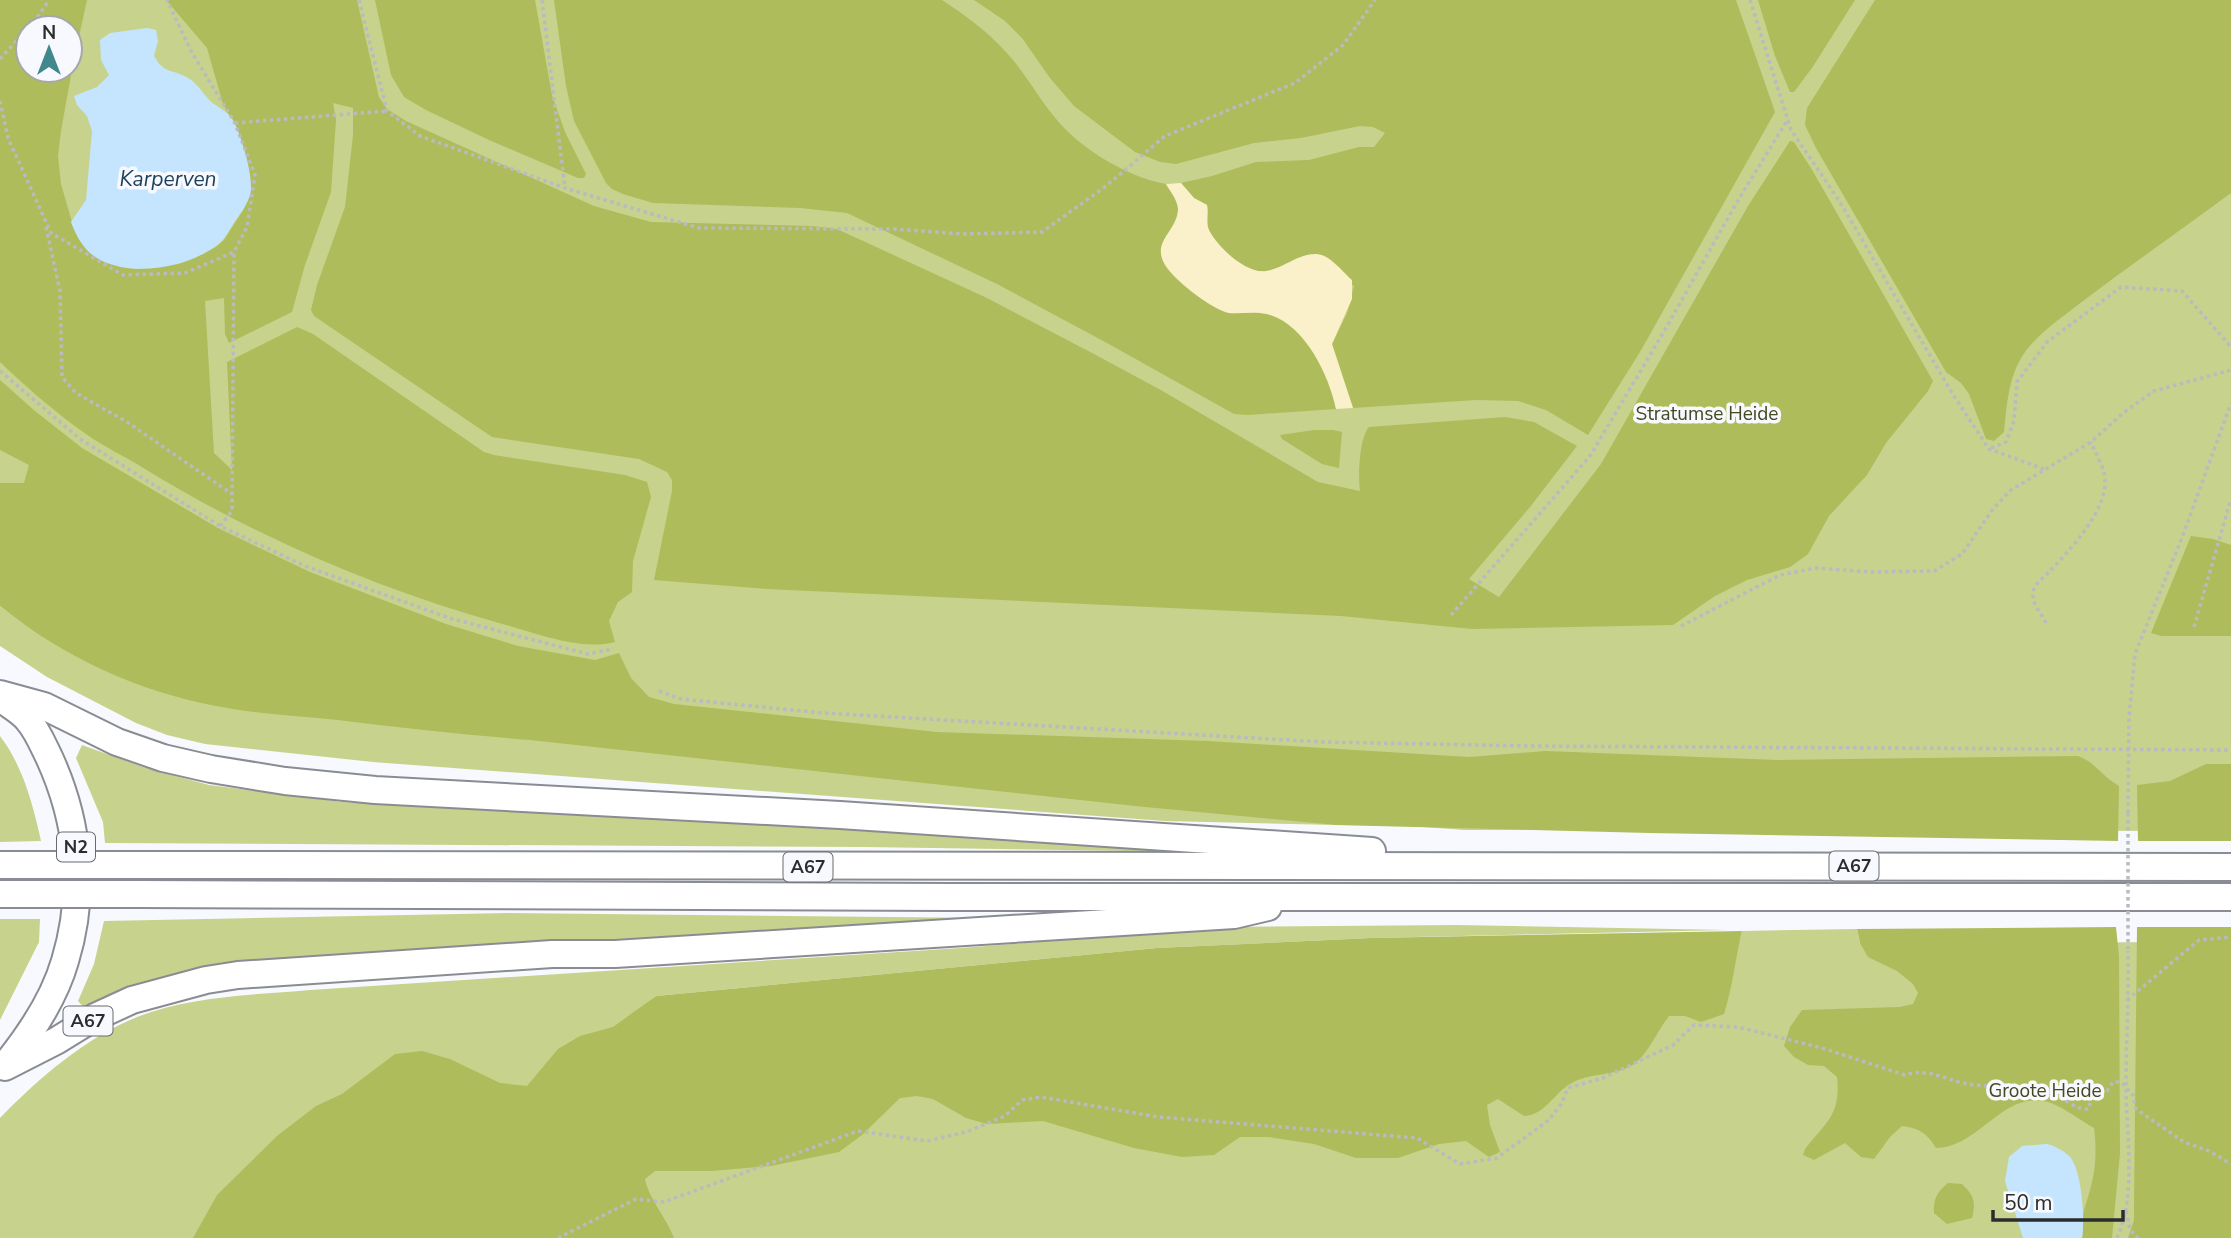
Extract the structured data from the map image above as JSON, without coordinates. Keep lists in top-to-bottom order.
{
  "streets": {
    "highway": ["N2", "A67"]
  },
  "crossings": [
    ["N2", "A67"]
  ],
  "water": ["Karperven"],
  "parks": ["Stratumse Heide", "Groote Heide"],
  "scale_bar": "50 m",
  "north": "top"
}
